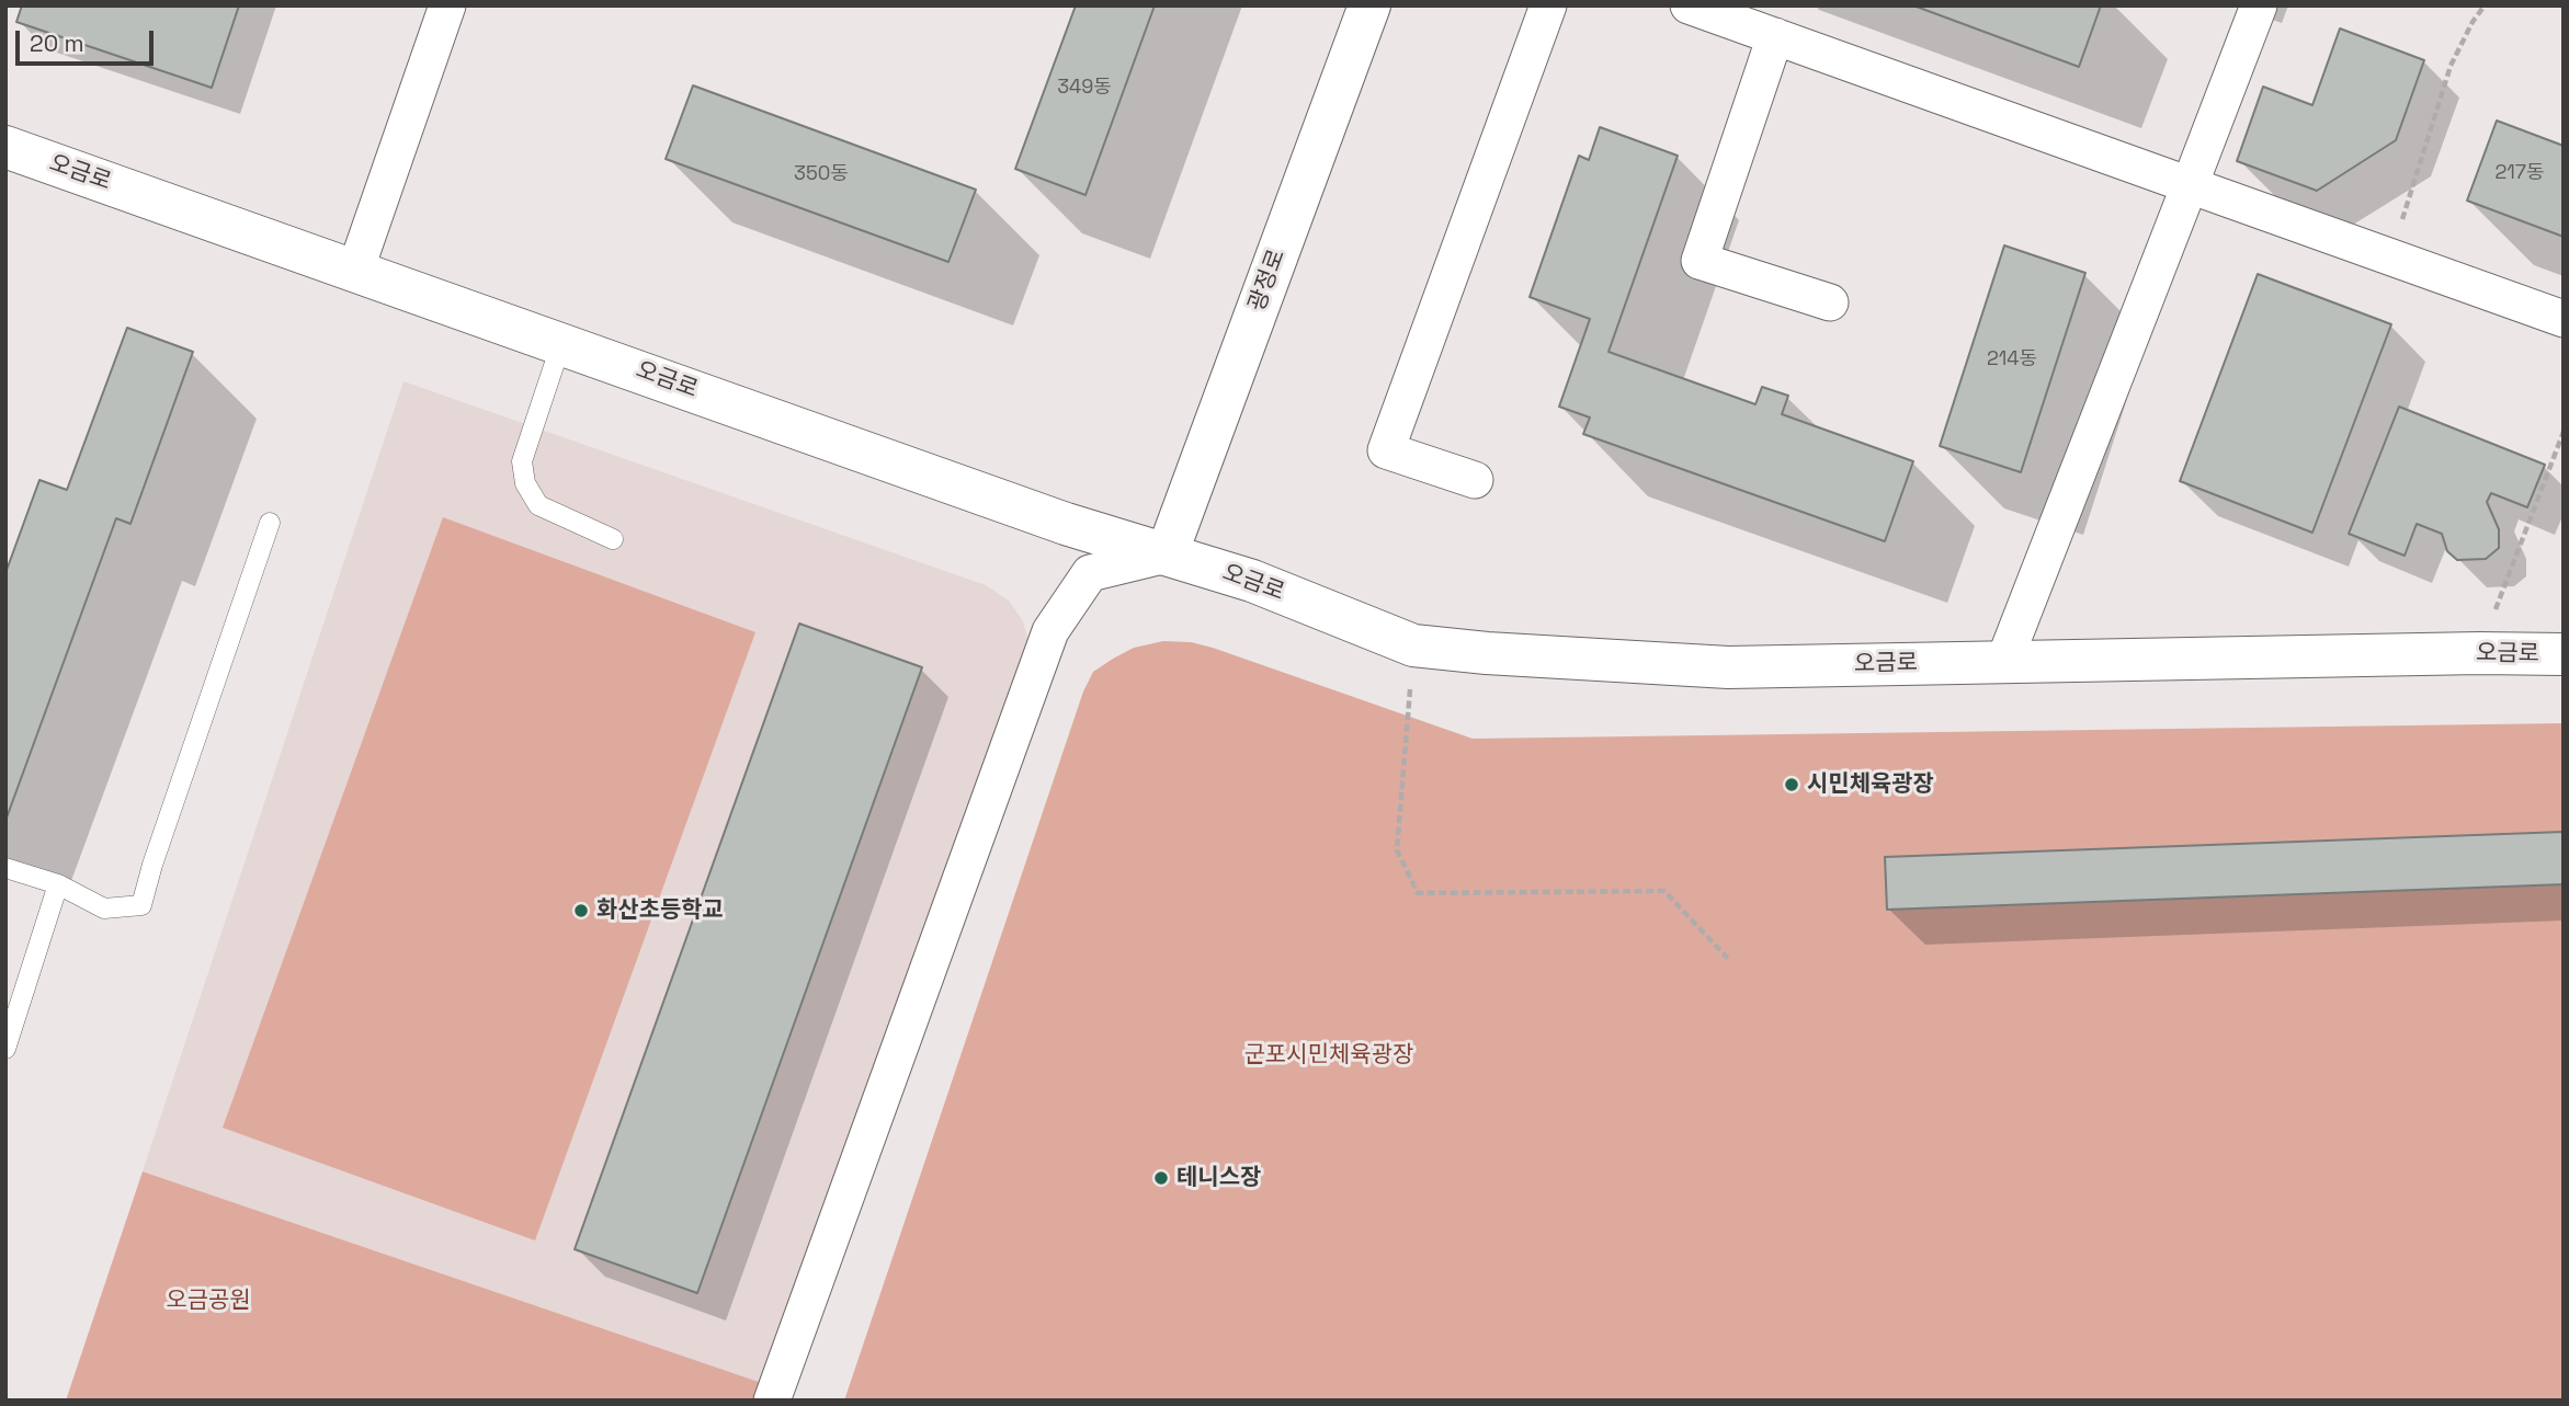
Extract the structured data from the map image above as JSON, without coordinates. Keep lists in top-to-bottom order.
{
  "streets": {
    "street": ["오금로", "광정로"]
  },
  "crossings": [
    ["오금로", "광정로"]
  ],
  "parks": ["군포시민체육광장", "오금공원"],
  "places": ["시민체육광장", "화산초등학교", "테니스장"],
  "house_numbers": [
    "349동",
    "217동",
    "350동",
    "214동"
  ],
  "scale_bar": "20 m"
}
